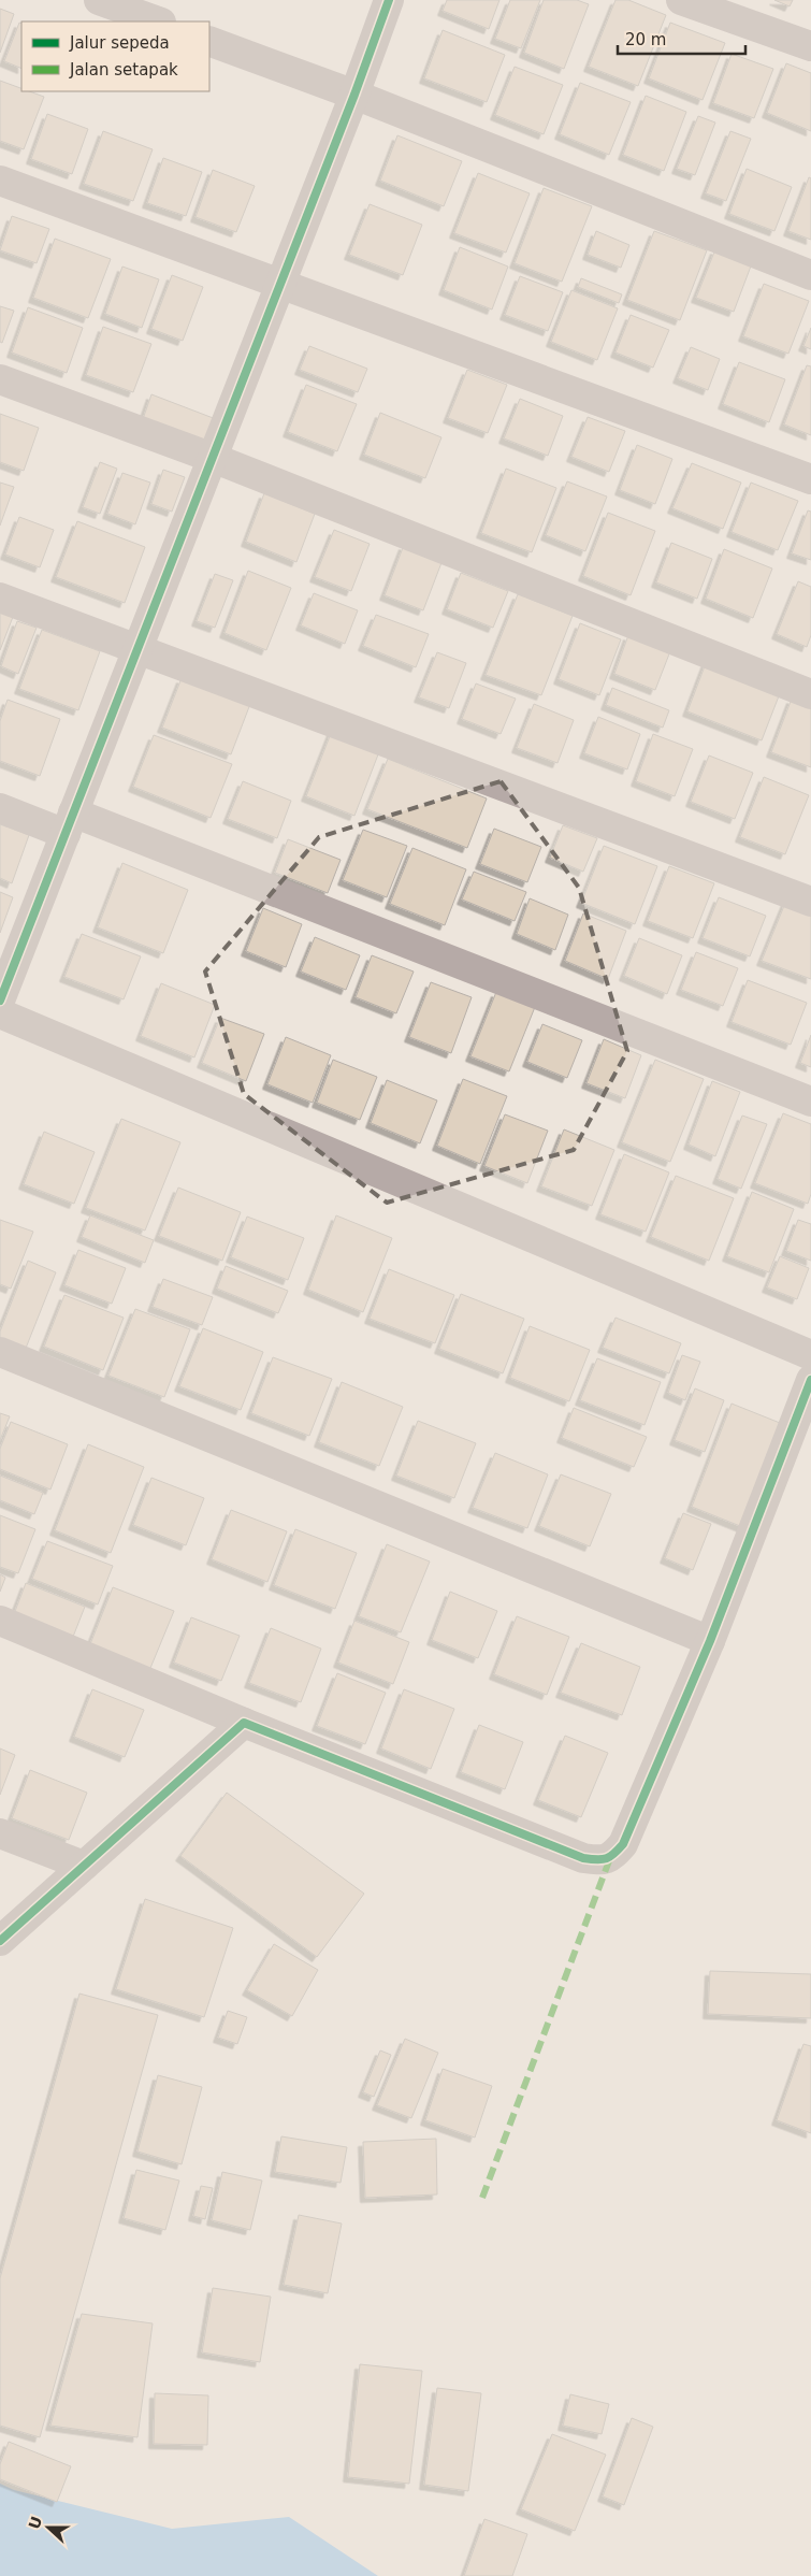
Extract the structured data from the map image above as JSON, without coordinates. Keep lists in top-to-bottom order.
{
  "legend": ["Jalur sepeda", "Jalan setapak"],
  "scale_bar": "20 m",
  "north": "left"
}
